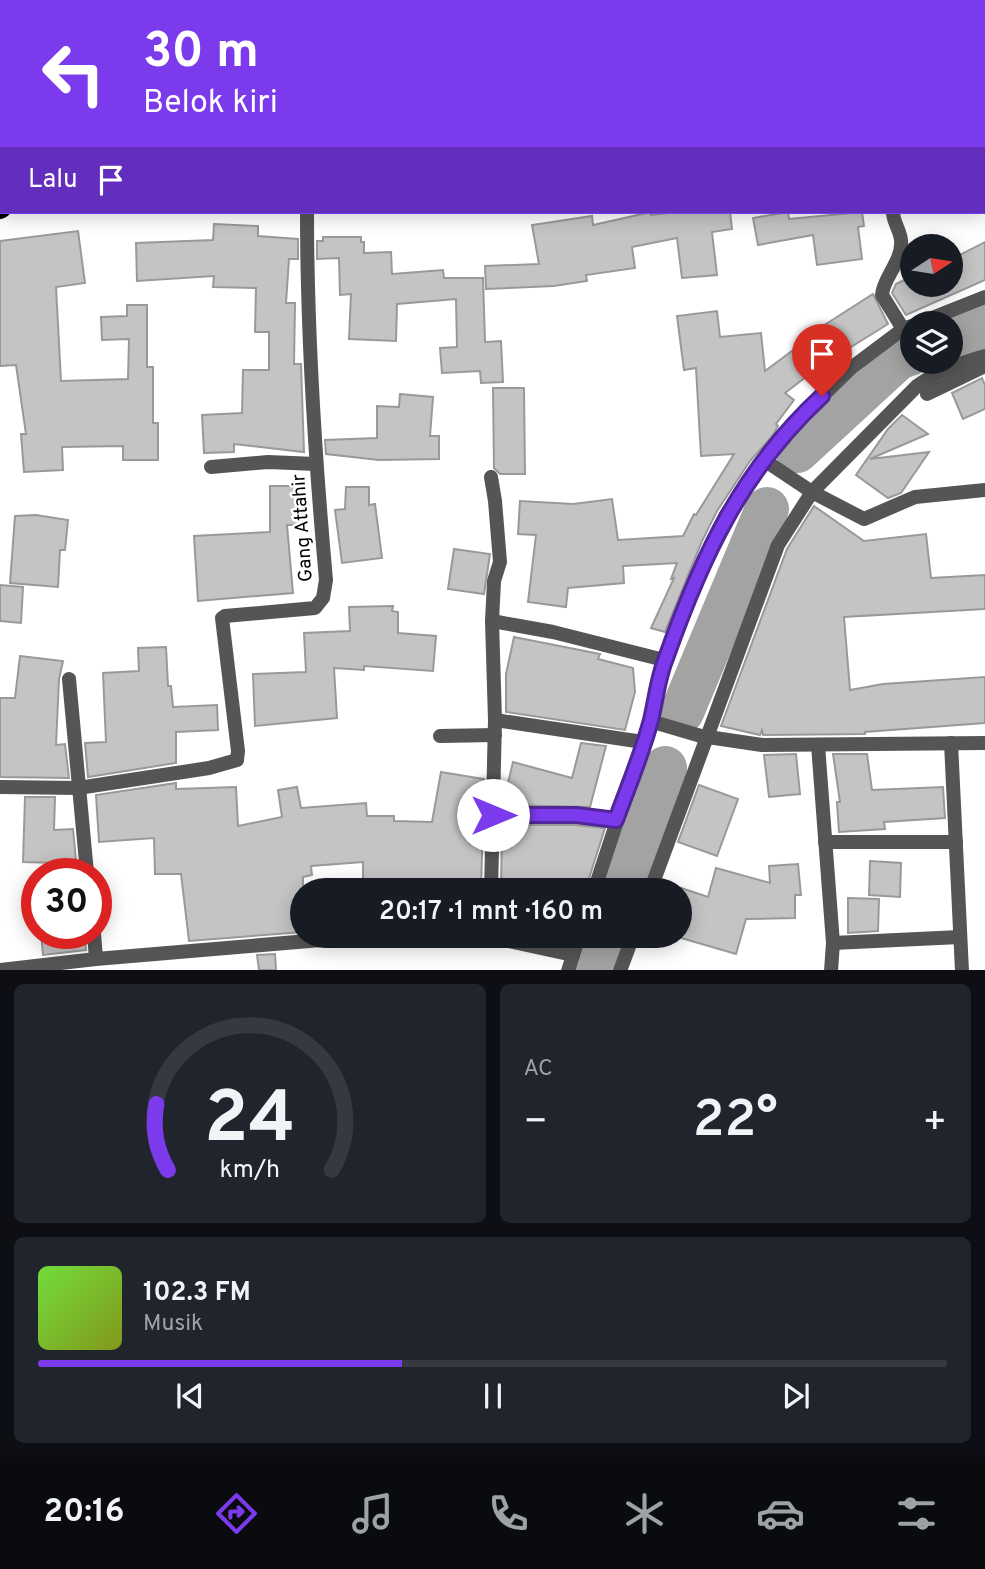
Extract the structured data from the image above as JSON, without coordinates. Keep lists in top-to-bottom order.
{
  "streets": {
    "street": ["Gang Attahir"]
  },
  "north": "right",
  "page": {
    "turn": ["30 m", "Belok kiri"],
    "then": "Lalu",
    "limit": "30",
    "trip": "20:17 · 1 mnt · 160 m",
    "tile": "AC",
    "heat": ["−", "22°", "+"],
    "song": ["102.3 FM", "Musik"],
    "tabs": "20:16",
    "gauge": ["24", "km/h"]
  }
}
